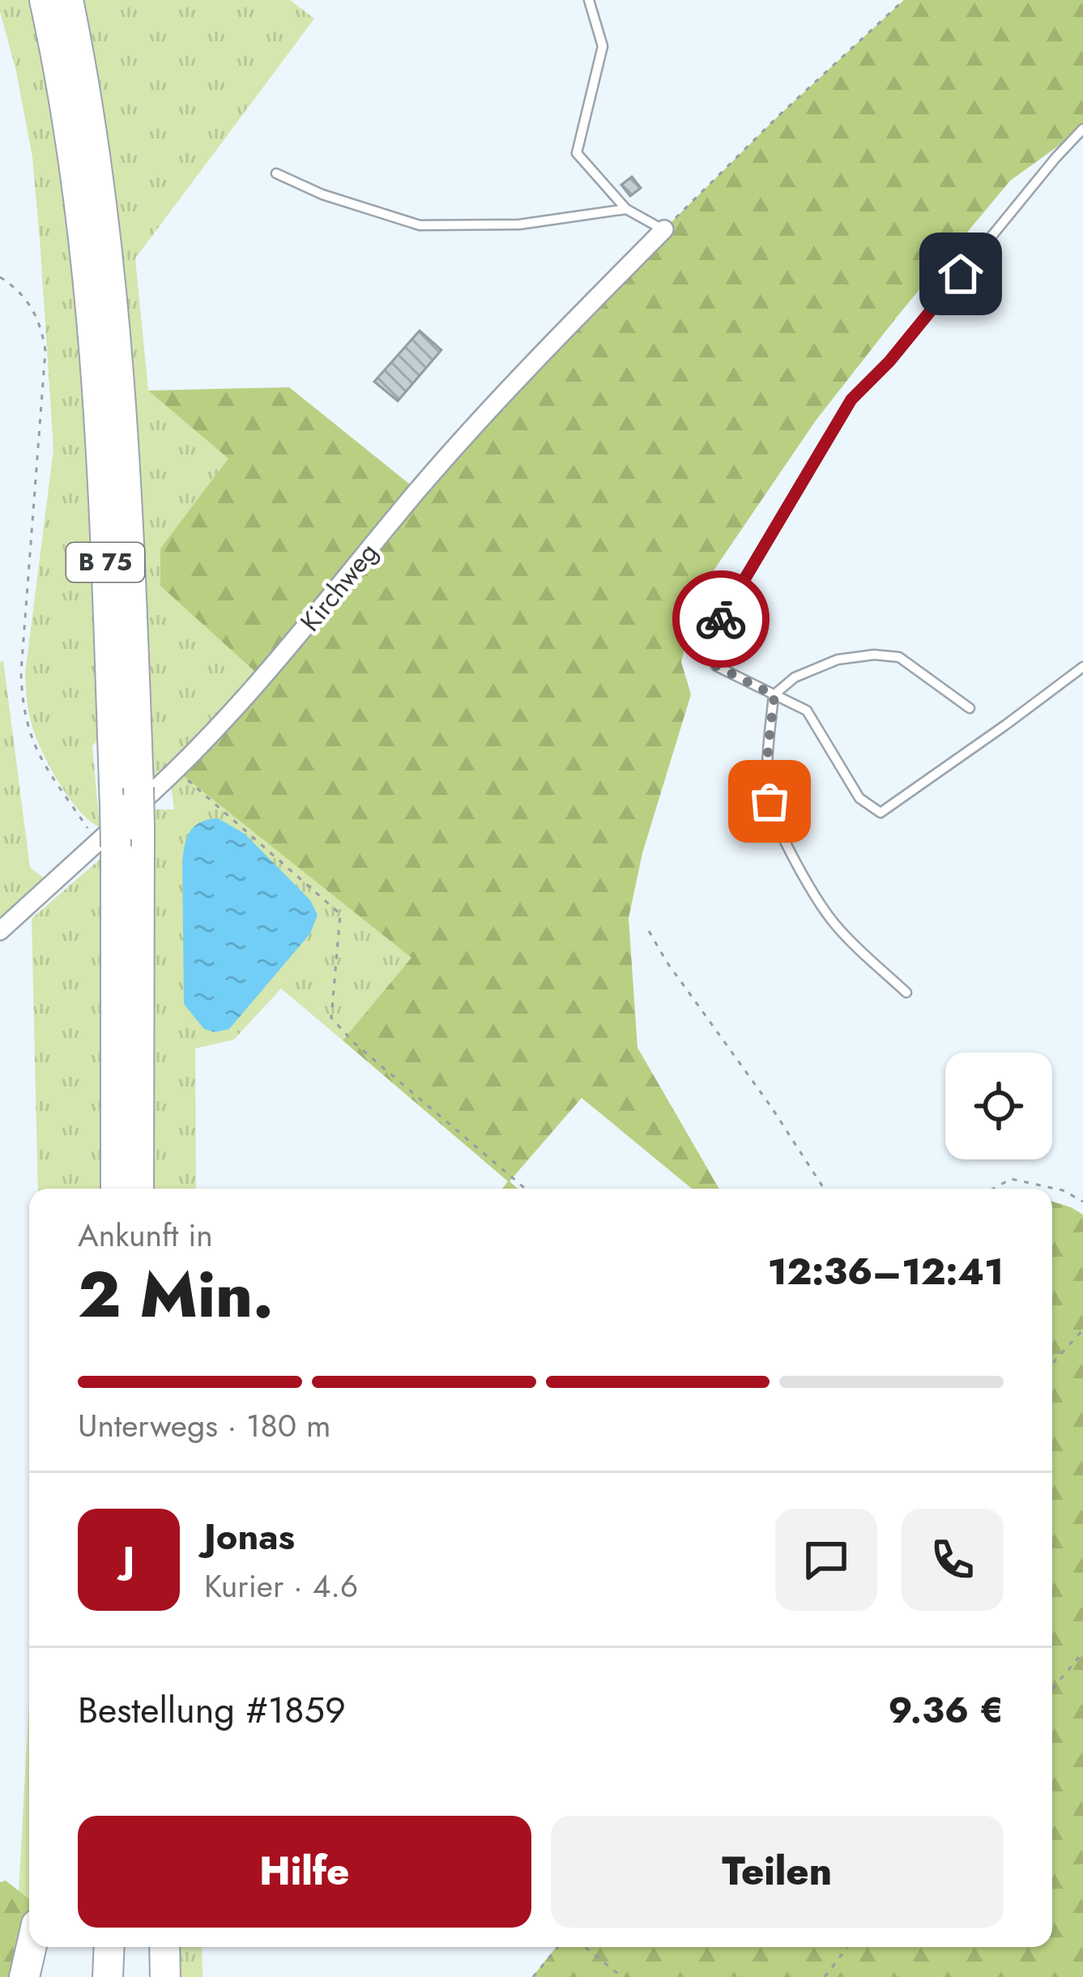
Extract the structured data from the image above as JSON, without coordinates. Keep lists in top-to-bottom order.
{
  "streets": {
    "highway": ["B 75"],
    "street": ["Kirchweg"]
  },
  "crossings": [
    ["B 75", "Kirchweg"]
  ],
  "page": {
    "heading": ["2 Min.", "Ankunft in", "12:36–12:41"],
    "panel": [
      "Jonas",
      "Kurier · 4.6",
      "Bestellung #1859",
      "9.36 €"
    ],
    "bar": "Unterwegs · 180 m",
    "round": "J",
    "buttons": ["Hilfe", "Teilen"]
  }
}
